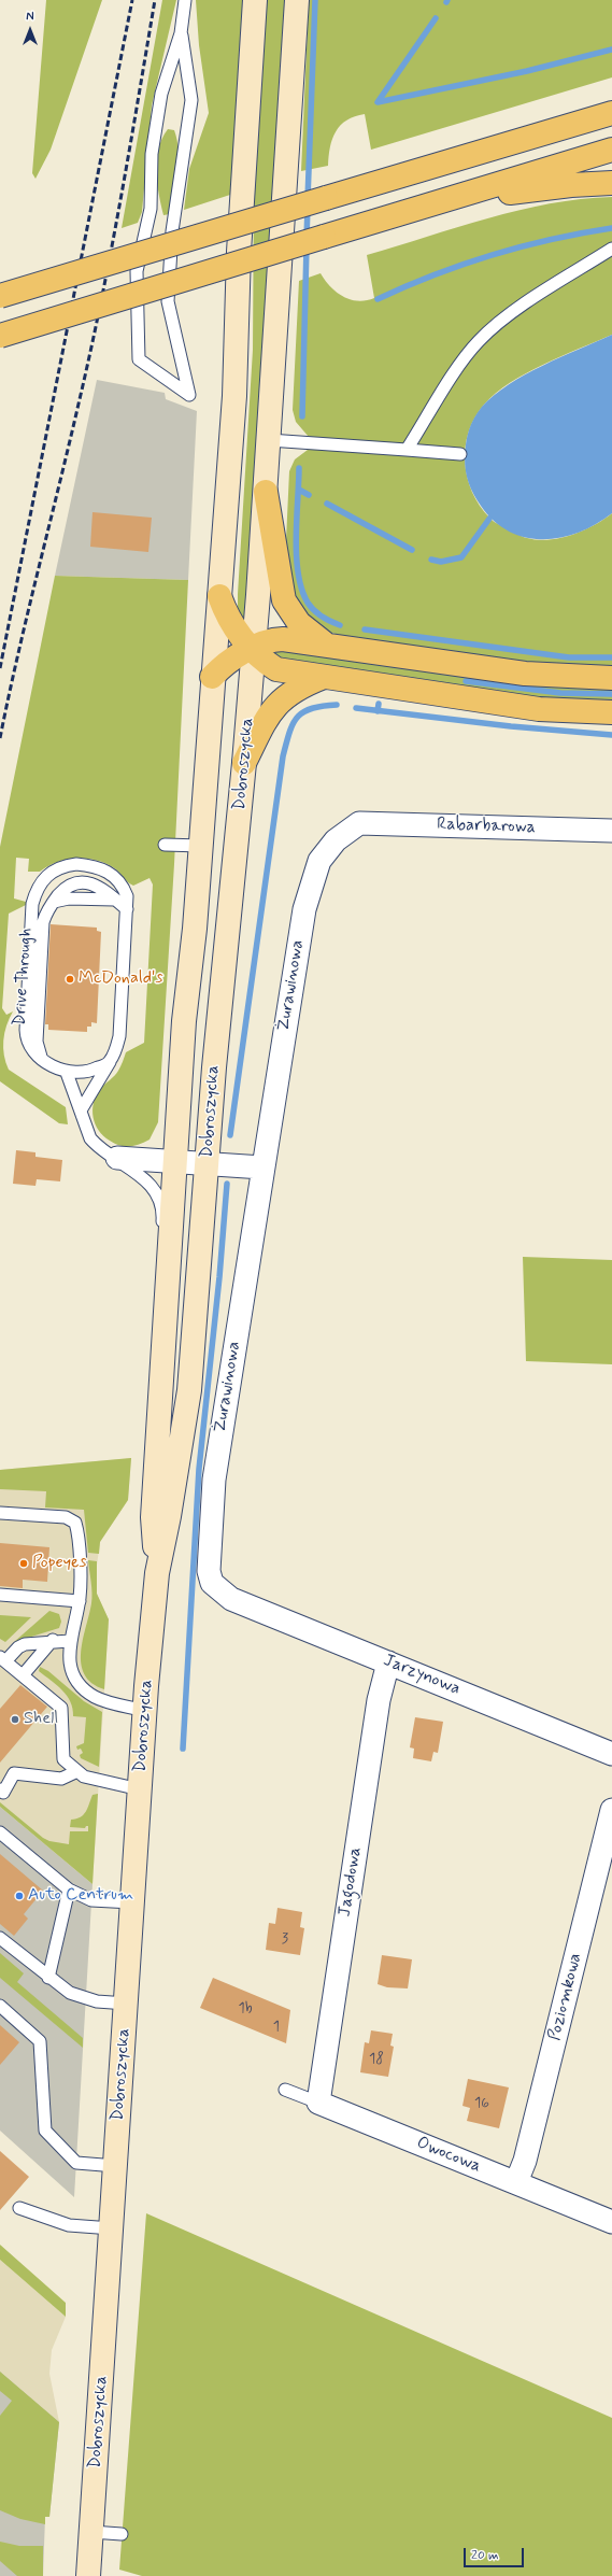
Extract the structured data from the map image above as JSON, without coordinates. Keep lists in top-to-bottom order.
{
  "streets": {
    "main road": ["Dobroszycka"],
    "street": [
      "Rabarbarowa",
      "Żurawinowa",
      "Jarzynowa",
      "Jagodowa",
      "Poziomkowa",
      "Owocowa"
    ],
    "lane": ["Drive Through"]
  },
  "crossings": [
    ["Rabarbarowa", "Żurawinowa"],
    ["Żurawinowa", "Jarzynowa"],
    ["Jarzynowa", "Jagodowa"],
    ["Jagodowa", "Owocowa"],
    ["Poziomkowa", "Owocowa"]
  ],
  "places": [
    "McDonald's",
    "Popeyes",
    "Shell",
    "Auto Centrum"
  ],
  "house_numbers": [
    "3",
    "1b",
    "1",
    "18",
    "16"
  ],
  "scale_bar": "20 m",
  "north": "top"
}
